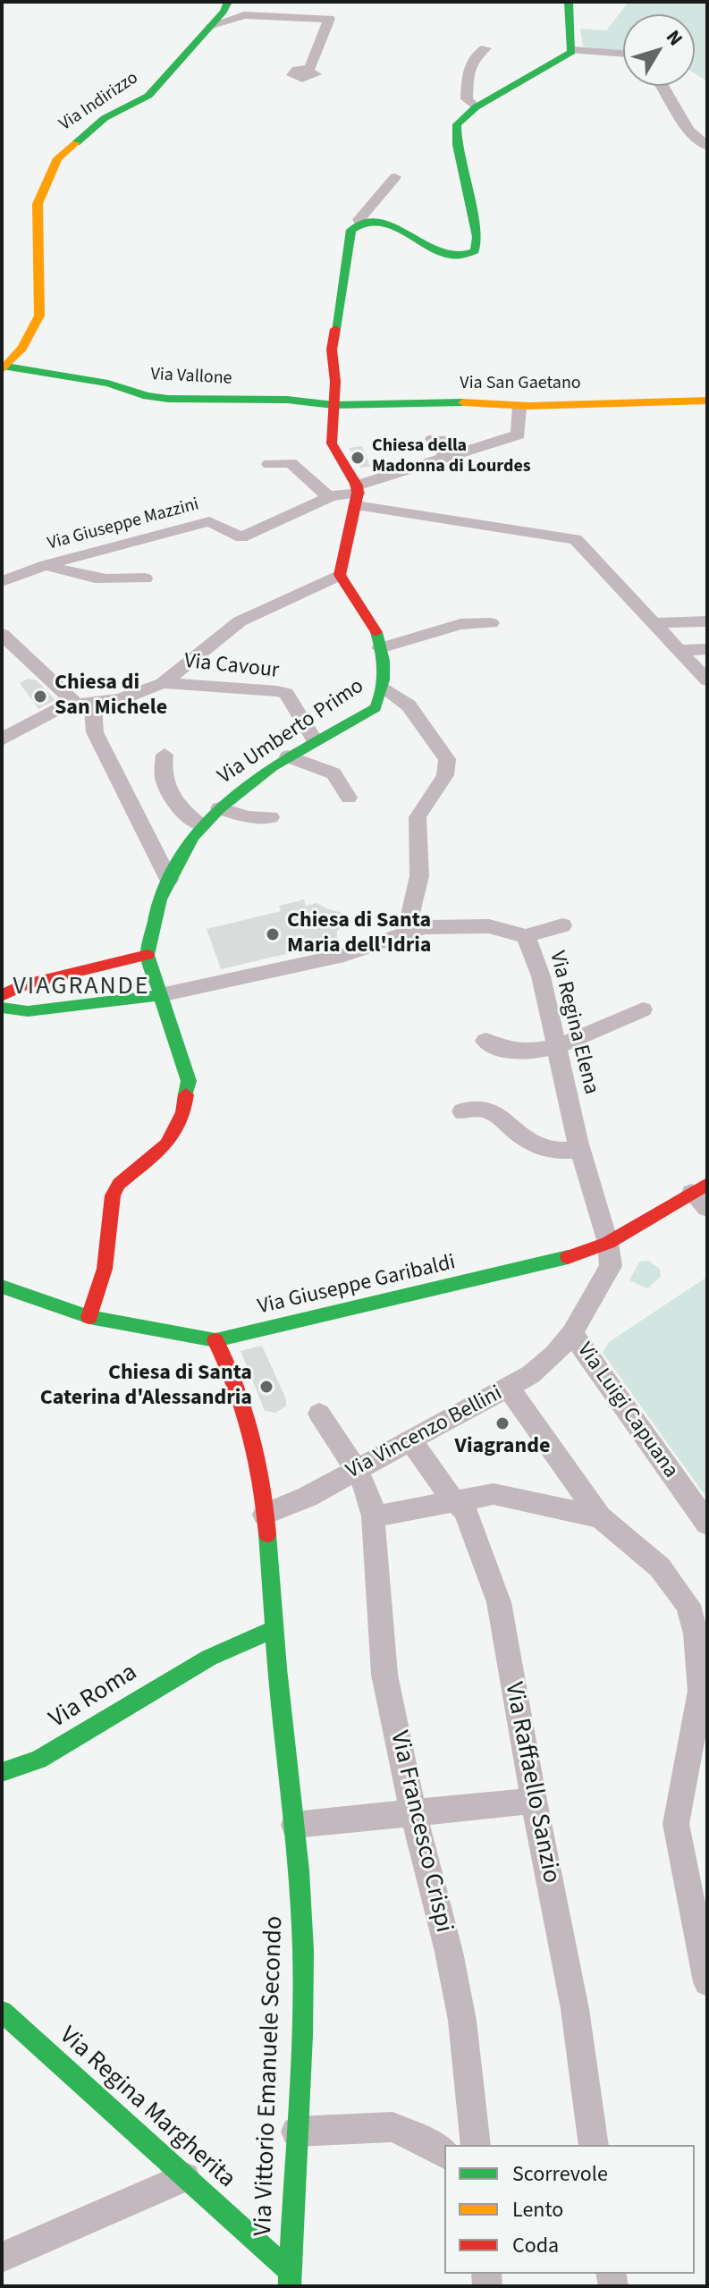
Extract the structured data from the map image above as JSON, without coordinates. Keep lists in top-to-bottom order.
{
  "streets": {
    "main road": [
      "Via Indirizzo",
      "Via Vallone",
      "Via San Gaetano",
      "Via Umberto Primo",
      "Via Giuseppe Garibaldi",
      "Via Roma",
      "Via Vittorio Emanuele Secondo",
      "Via Regina Margherita"
    ],
    "street": [
      "Via Giuseppe Mazzini",
      "Via Cavour",
      "Via Regina Elena",
      "Via Luigi Capuana",
      "Via Vincenzo Bellini",
      "Via Raffaello Sanzio",
      "Via Francesco Crispi"
    ]
  },
  "crossings": [
    ["Via Indirizzo", "Via Vallone"],
    ["Via Vallone", "Via San Gaetano"],
    ["Via Cavour", "Via Umberto Primo"],
    ["Via Regina Elena", "Via Giuseppe Garibaldi"],
    ["Via Regina Elena", "Via Vincenzo Bellini"],
    ["Via Giuseppe Garibaldi", "Via Vincenzo Bellini"],
    ["Via Luigi Capuana", "Via Vincenzo Bellini"],
    ["Via Vincenzo Bellini", "Via Raffaello Sanzio"],
    ["Via Vincenzo Bellini", "Via Vittorio Emanuele Secondo"],
    ["Via Roma", "Via Vittorio Emanuele Secondo"],
    ["Via Vittorio Emanuele Secondo", "Via Regina Margherita"]
  ],
  "districts": ["VIAGRANDE"],
  "places": [
    "Chiesa della Madonna di Lourdes",
    "Chiesa di San Michele",
    "Chiesa di Santa Maria dell'Idria",
    "Chiesa di Santa Caterina d'Alessandria",
    "Viagrande"
  ],
  "legend": ["Scorrevole", "Lento", "Coda"],
  "north": "top right"
}
